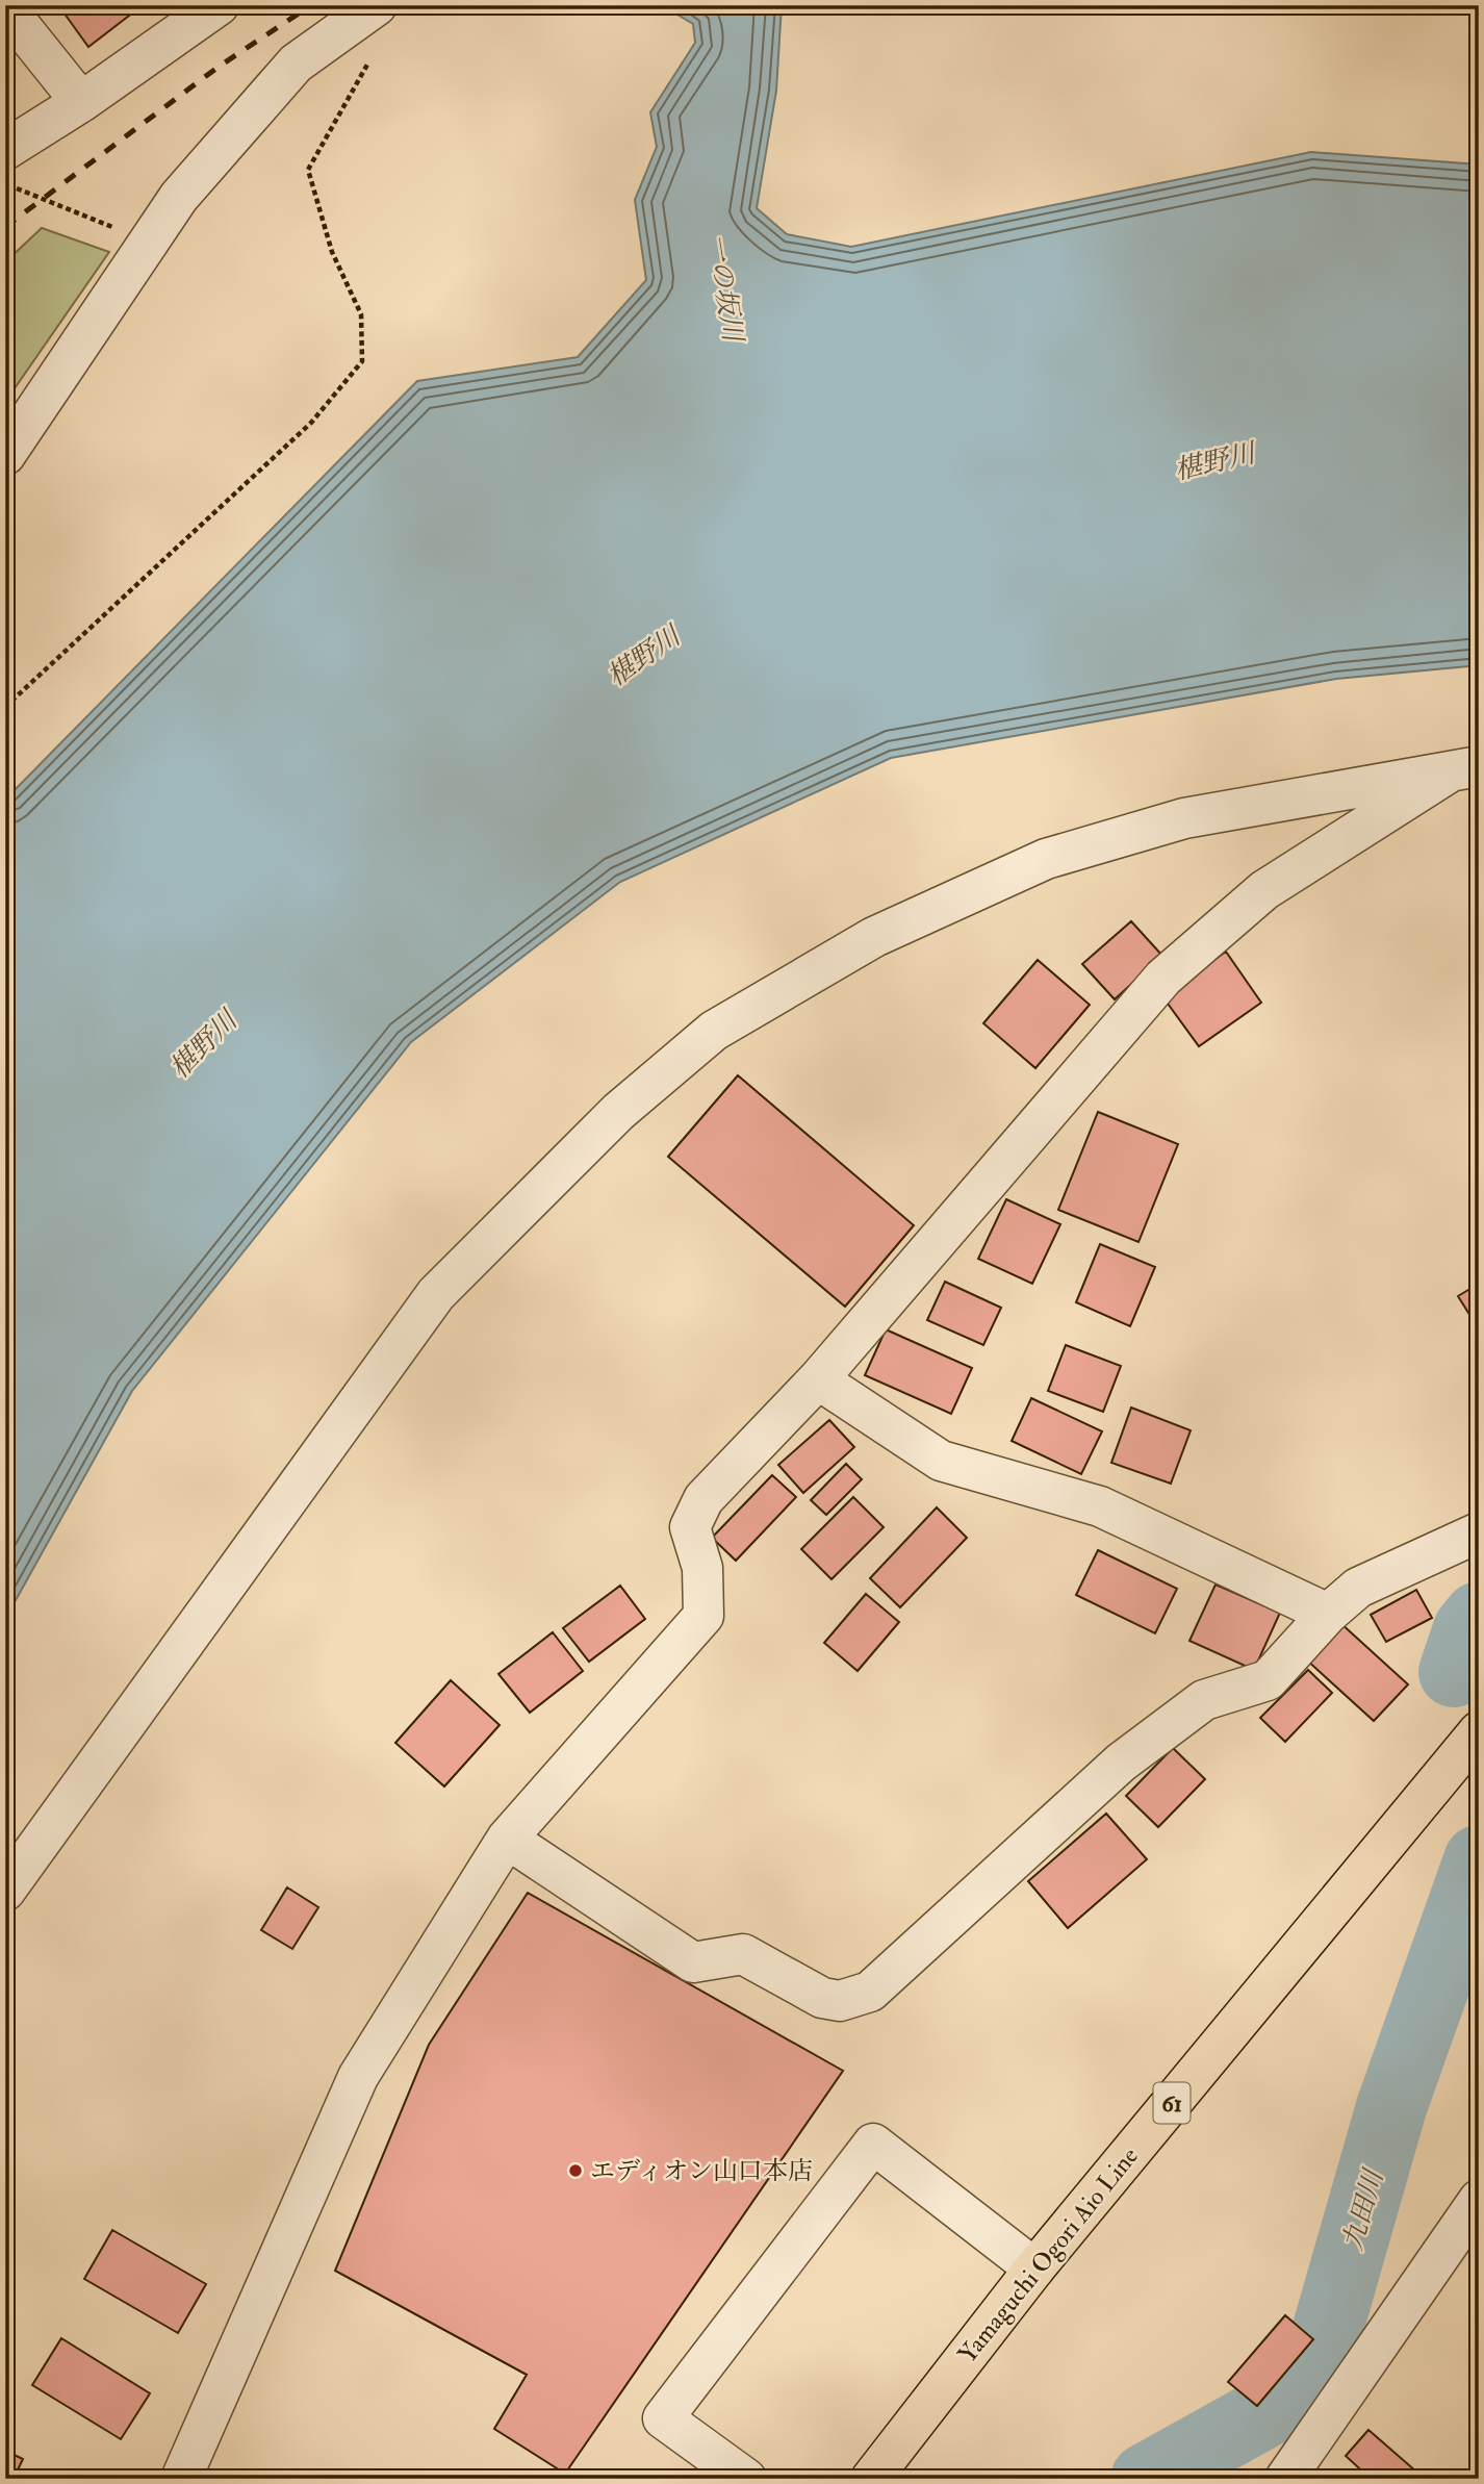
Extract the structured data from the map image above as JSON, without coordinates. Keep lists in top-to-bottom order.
{
  "streets": {
    "main road": ["61", "Yamaguchi Ogori Aio Line"]
  },
  "water": ["一の坂川", "椹野川", "九田川"],
  "places": ["エディオン山口本店"]
}
